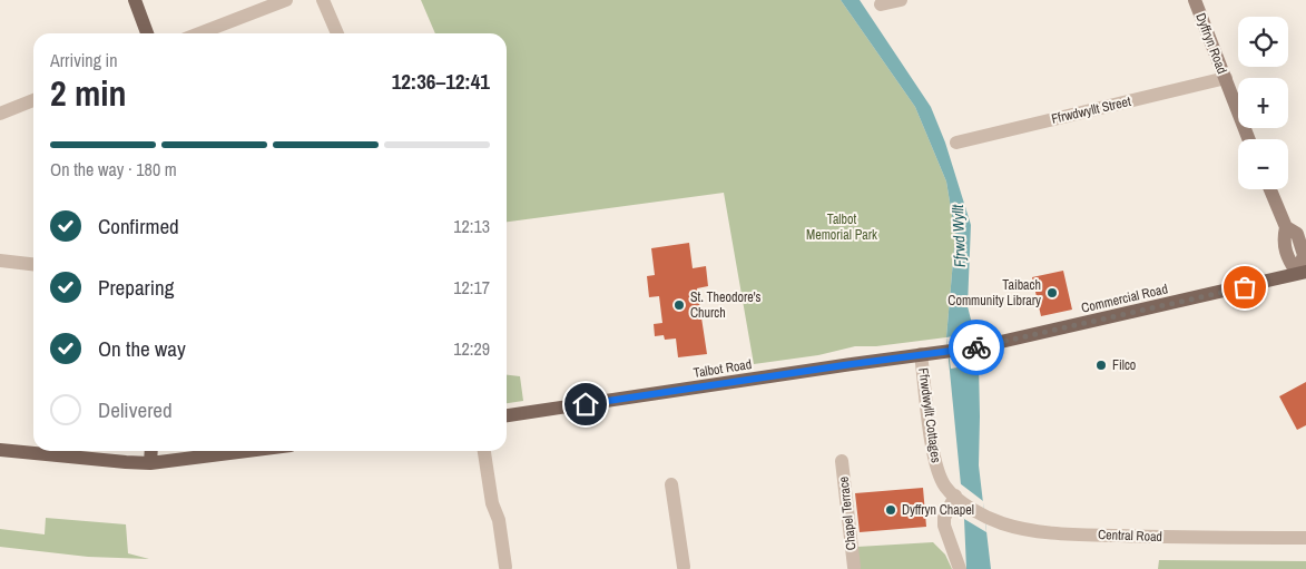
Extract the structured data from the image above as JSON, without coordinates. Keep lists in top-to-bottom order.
{
  "streets": {
    "main road": ["Commercial Road", "Talbot Road"],
    "street": [
      "Dyffryn Road",
      "Ffrwdwyllt Street",
      "Ffrwdwyllt Cottages",
      "Chapel Terrace",
      "Central Road"
    ]
  },
  "crossings": [
    ["Dyffryn Road", "Ffrwdwyllt Street"],
    ["Commercial Road", "Talbot Road"],
    ["Talbot Road", "Ffrwdwyllt Cottages"],
    ["Ffrwdwyllt Cottages", "Central Road"]
  ],
  "water": ["Ffrwd Wyllt"],
  "parks": ["Talbot Memorial Park"],
  "places": [
    "Taibach Community Library",
    "St. Theodore's Church",
    "Filco",
    "Dyffryn Chapel"
  ],
  "page": {
    "map_buttons": ["+", "−"],
    "heading": ["2 min", "Arriving in", "12:36–12:41"],
    "bar": "On the way · 180 m",
    "list": [
      ["Confirmed", "12:13"],
      ["Preparing", "12:17"],
      ["On the way", "12:29"],
      "Delivered"
    ]
  }
}
